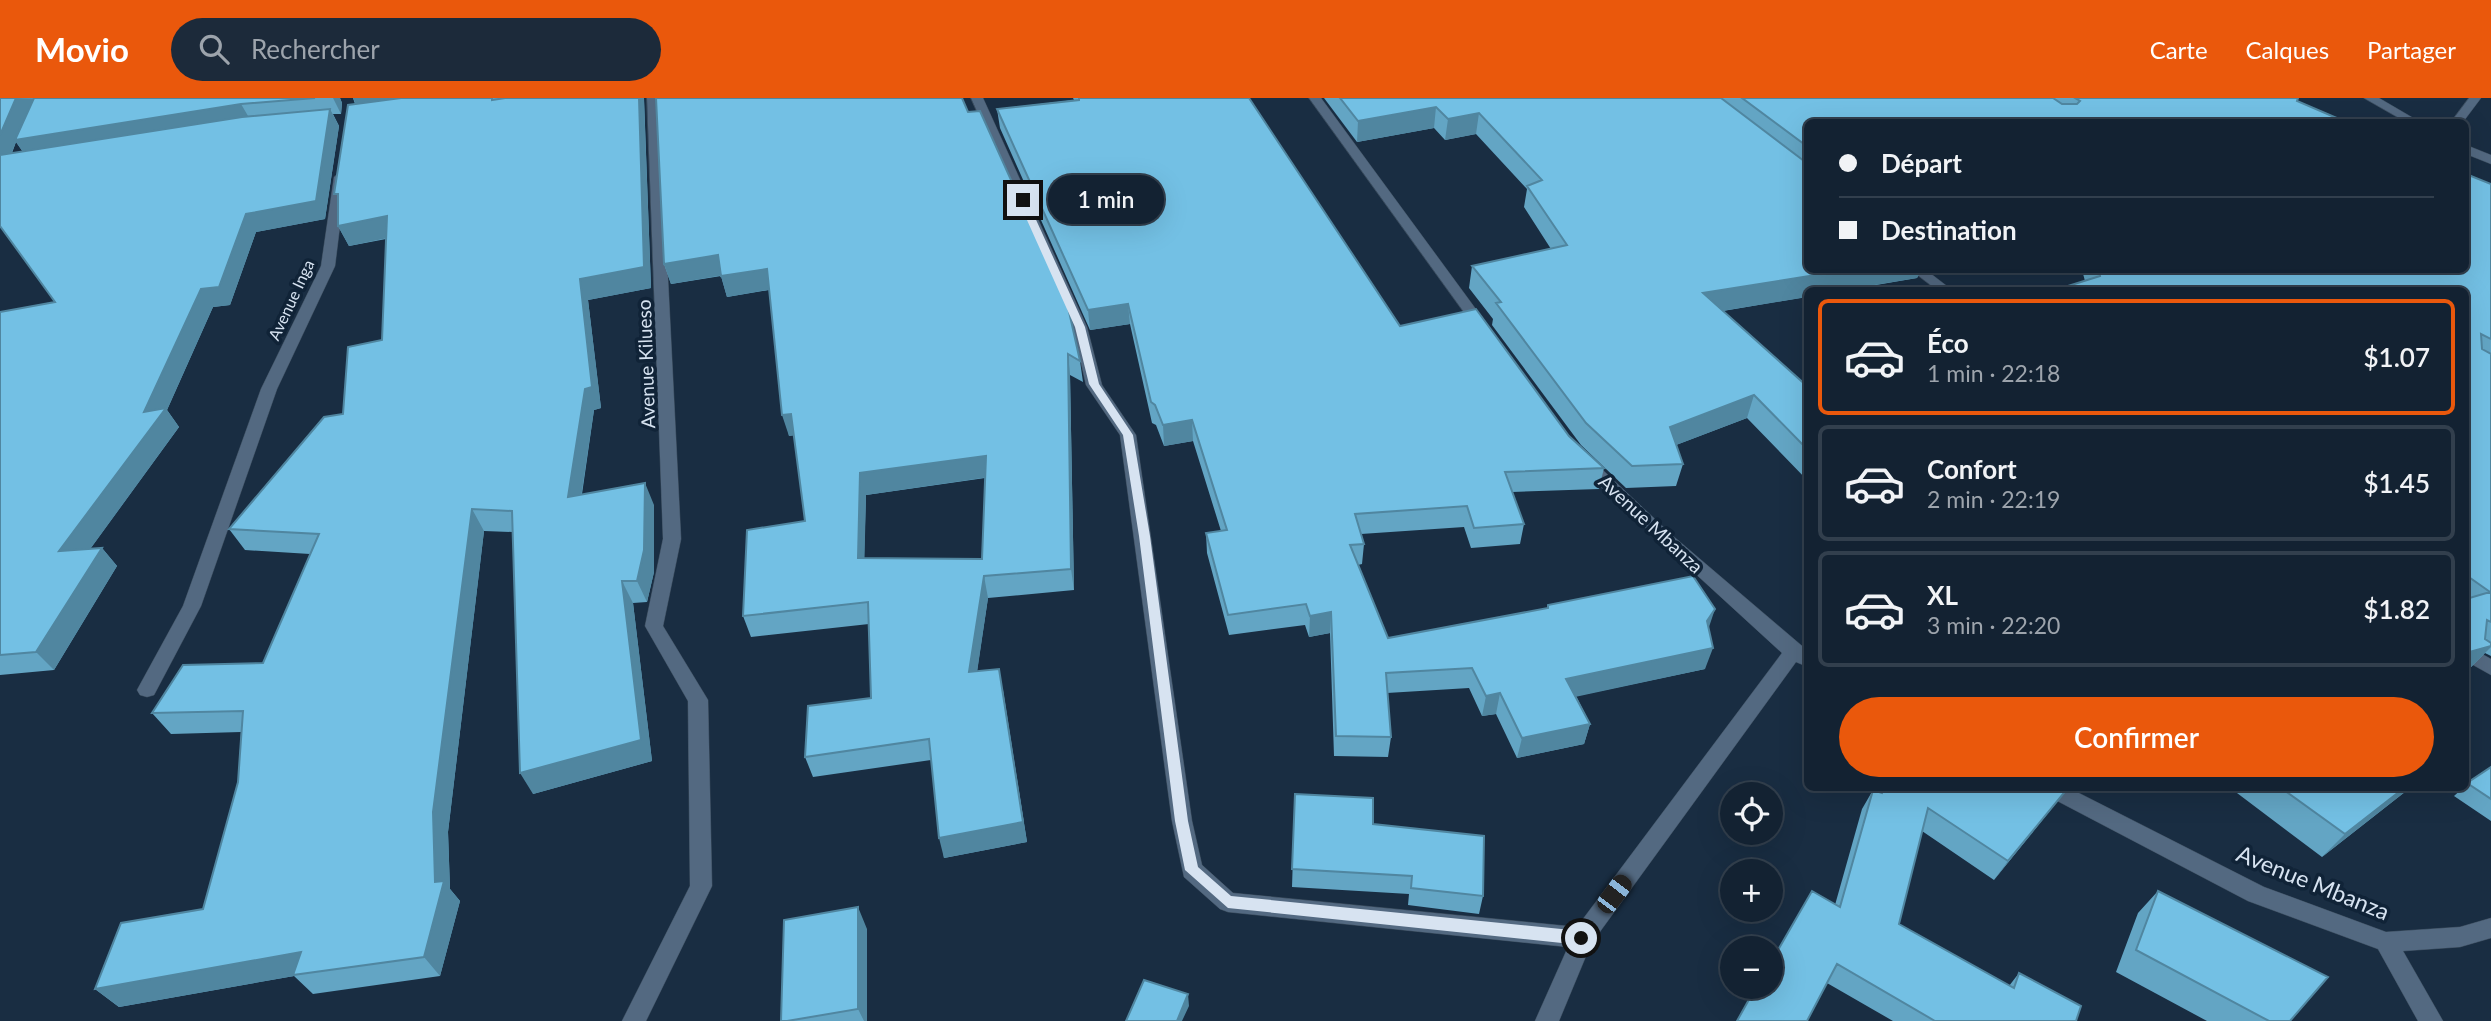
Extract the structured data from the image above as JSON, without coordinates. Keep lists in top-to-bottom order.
{
  "streets": {
    "street": ["Avenue Inga", "Avenue Kilueso", "Avenue Mbanza"]
  },
  "page": {
    "header": "Movio",
    "search": "Rechercher",
    "nav": ["Carte", "Calques", "Partager"],
    "banner": ["Départ", "Destination"],
    "bubble": "1 min",
    "list": [
      {
        "name": "Éco",
        "note": "1 min · 22:18",
        "value": "$1.07"
      },
      {
        "name": "Confort",
        "note": "2 min · 22:19",
        "value": "$1.45"
      },
      {
        "name": "XL",
        "note": "3 min · 22:20",
        "value": "$1.82"
      }
    ],
    "buttons": "Confirmer",
    "map_buttons": ["+", "−"]
  }
}
